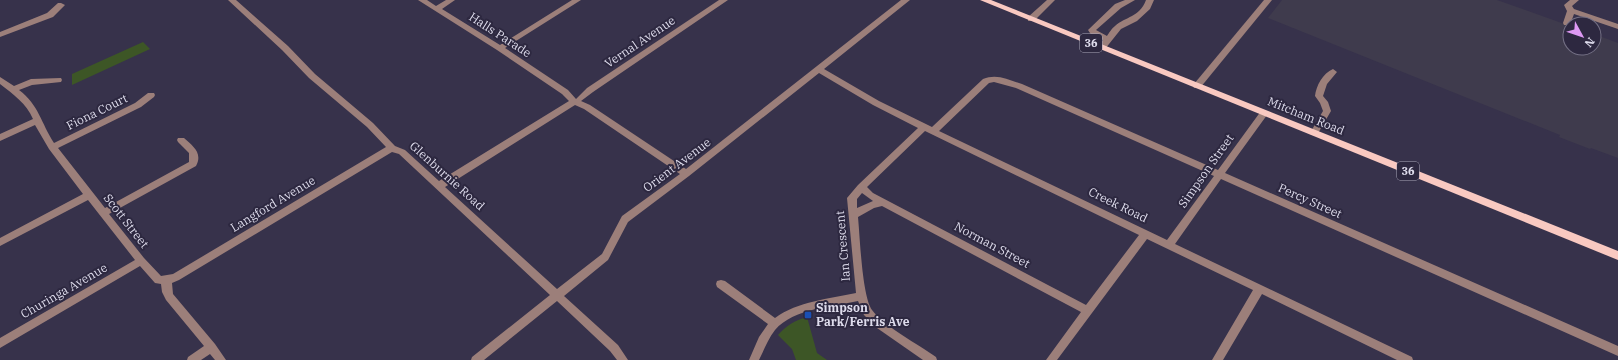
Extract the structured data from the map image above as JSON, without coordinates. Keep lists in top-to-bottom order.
{
  "streets": {
    "main road": ["36", "Mitcham Road"],
    "street": [
      "Halls Parade",
      "Vernal Avenue",
      "Fiona Court",
      "Orient Avenue",
      "Simpson Street",
      "Glenburnie Road",
      "Percy Street",
      "Langford Avenue",
      "Creek Road",
      "Scott Street",
      "Norman Street",
      "Ian Crescent",
      "Churinga Avenue"
    ]
  },
  "crossings": [
    ["Halls Parade", "Vernal Avenue"],
    ["Halls Parade", "Orient Avenue"],
    ["Vernal Avenue", "Glenburnie Road"],
    ["Fiona Court", "Scott Street"],
    ["Mitcham Road", "Simpson Street"],
    ["Orient Avenue", "Glenburnie Road"],
    ["Orient Avenue", "Creek Road"],
    ["Simpson Street", "Percy Street"],
    ["Simpson Street", "Creek Road"],
    ["Glenburnie Road", "Langford Avenue"],
    ["Percy Street", "Creek Road"],
    ["Langford Avenue", "Scott Street"],
    ["Creek Road", "Ian Crescent"],
    ["Scott Street", "Churinga Avenue"],
    ["Norman Street", "Ian Crescent"]
  ],
  "places": {
    "transit": ["Simpson Park/Ferris Ave"]
  },
  "north": "bottom right"
}
